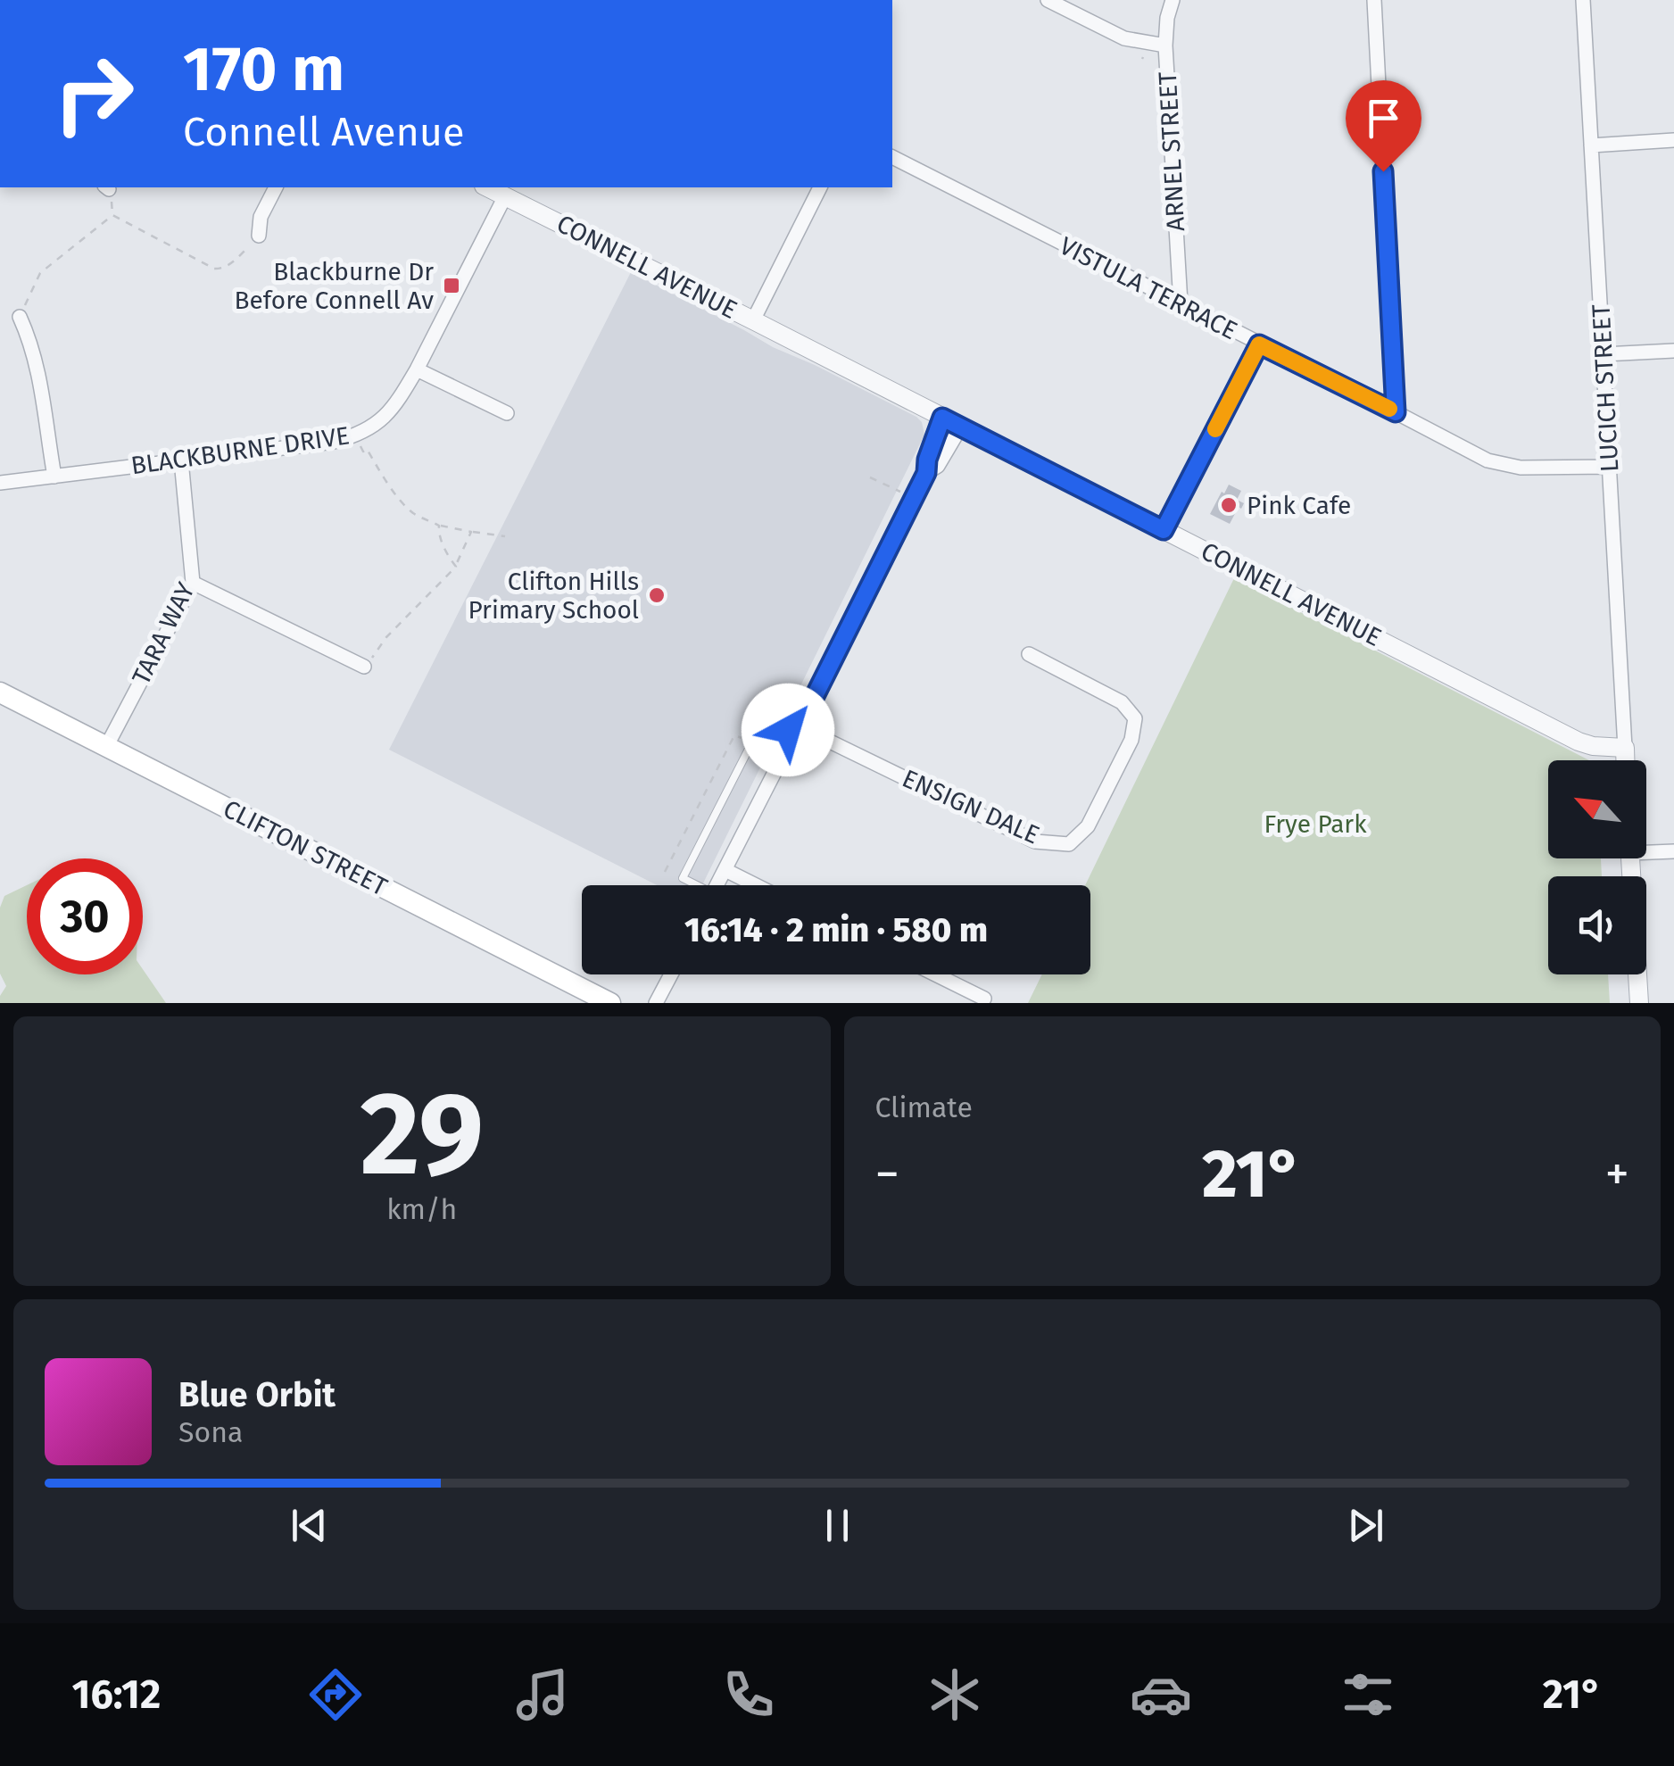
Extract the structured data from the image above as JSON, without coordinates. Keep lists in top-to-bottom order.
{
  "streets": {
    "main road": ["CLIFTON STREET"],
    "street": [
      "ARNEL STREET",
      "CONNELL AVENUE",
      "VISTULA TERRACE",
      "LUCICH STREET",
      "BLACKBURNE DRIVE",
      "TARA WAY",
      "ENSIGN DALE"
    ]
  },
  "crossings": [
    ["ARNEL STREET", "VISTULA TERRACE"],
    ["CONNELL AVENUE", "LUCICH STREET"],
    ["CONNELL AVENUE", "BLACKBURNE DRIVE"],
    ["VISTULA TERRACE", "LUCICH STREET"],
    ["BLACKBURNE DRIVE", "TARA WAY"],
    ["TARA WAY", "CLIFTON STREET"]
  ],
  "parks": ["Frye Park"],
  "places": {
    "transit": ["Blackburne Dr Before Connell Av"],
    "other": ["Pink Cafe", "Clifton Hills Primary School"]
  },
  "north": "top left",
  "page": {
    "turn": ["170 m", "Connell Avenue"],
    "limit": "30",
    "trip": "16:14 · 2 min · 580 m",
    "tile": [
      ["29", "km/h"],
      "Climate"
    ],
    "heat": ["−", "21°", "+"],
    "song": ["Blue Orbit", "Sona"],
    "tabs": ["16:12", "21°"]
  }
}
